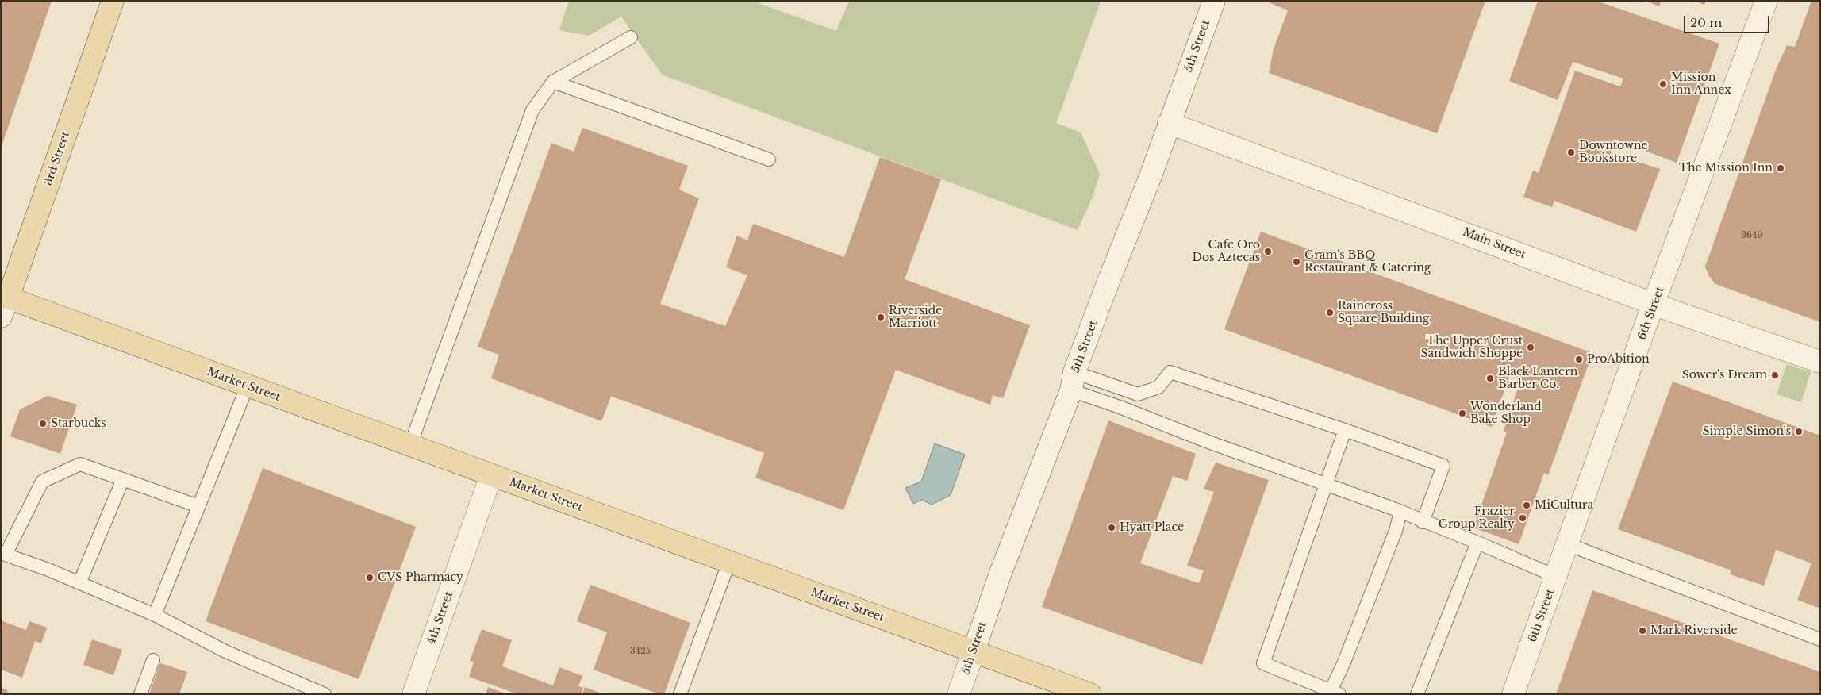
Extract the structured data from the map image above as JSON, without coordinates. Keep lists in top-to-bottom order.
{
  "streets": {
    "main road": ["3rd Street", "Market Street"],
    "street": [
      "5th Street",
      "Main Street",
      "6th Street",
      "4th Street"
    ]
  },
  "crossings": [
    ["5th Street", "Main Street"],
    ["5th Street", "Market Street"],
    ["3rd Street", "Market Street"],
    ["Main Street", "6th Street"],
    ["Market Street", "4th Street"]
  ],
  "places": [
    "Mission Inn Annex",
    "Downtowne Bookstore",
    "The Mission Inn",
    "Cafe Oro Dos Aztecas",
    "Gram's BBQ Restaurant & Catering",
    "Raincross Square Building",
    "Riverside Marriott",
    "The Upper Crust Sandwich Shoppe",
    "ProAbition",
    "Sower's Dream",
    "Black Lantern Barber Co.",
    "Wonderland Bake Shop",
    "Starbucks",
    "Simple Simon's",
    "MiCultura",
    "Frazier Group Realty",
    "Hyatt Place",
    "CVS Pharmacy",
    "Mark Riverside"
  ],
  "house_numbers": ["3649", "3425"],
  "scale_bar": "20 m"
}
